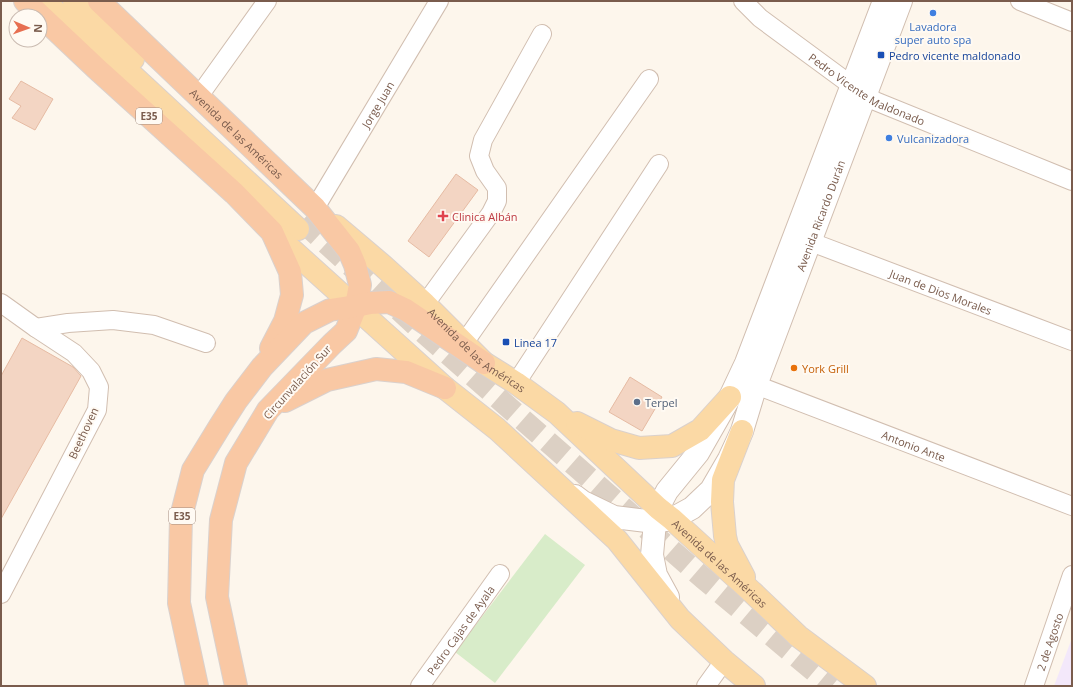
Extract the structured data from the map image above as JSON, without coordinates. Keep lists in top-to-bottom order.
{
  "streets": {
    "highway": ["E35", "Avenida de las Américas", "Circunvalación Sur"],
    "street": [
      "Pedro Vicente Maldonado",
      "Jorge Juan",
      "Avenida Ricardo Durán",
      "Juan de Dios Morales",
      "Beethoven",
      "Antonio Ante",
      "Pedro Cajas de Ayala",
      "2 de Agosto"
    ]
  },
  "crossings": [
    ["Pedro Vicente Maldonado", "Avenida Ricardo Durán"],
    ["Jorge Juan", "Avenida de las Américas"],
    ["Jorge Juan", "Circunvalación Sur"],
    ["Avenida de las Américas", "Avenida Ricardo Durán"],
    ["Avenida de las Américas", "Circunvalación Sur"],
    ["Avenida Ricardo Durán", "Juan de Dios Morales"],
    ["Avenida Ricardo Durán", "Antonio Ante"]
  ],
  "places": {
    "other": [
      "Lavadora super auto spa",
      "Vulcanizadora",
      "York Grill",
      "Terpel"
    ],
    "transit": ["Pedro vicente maldonado", "Linea 17"],
    "health": ["Clinica Albán"]
  },
  "north": "right"
}
